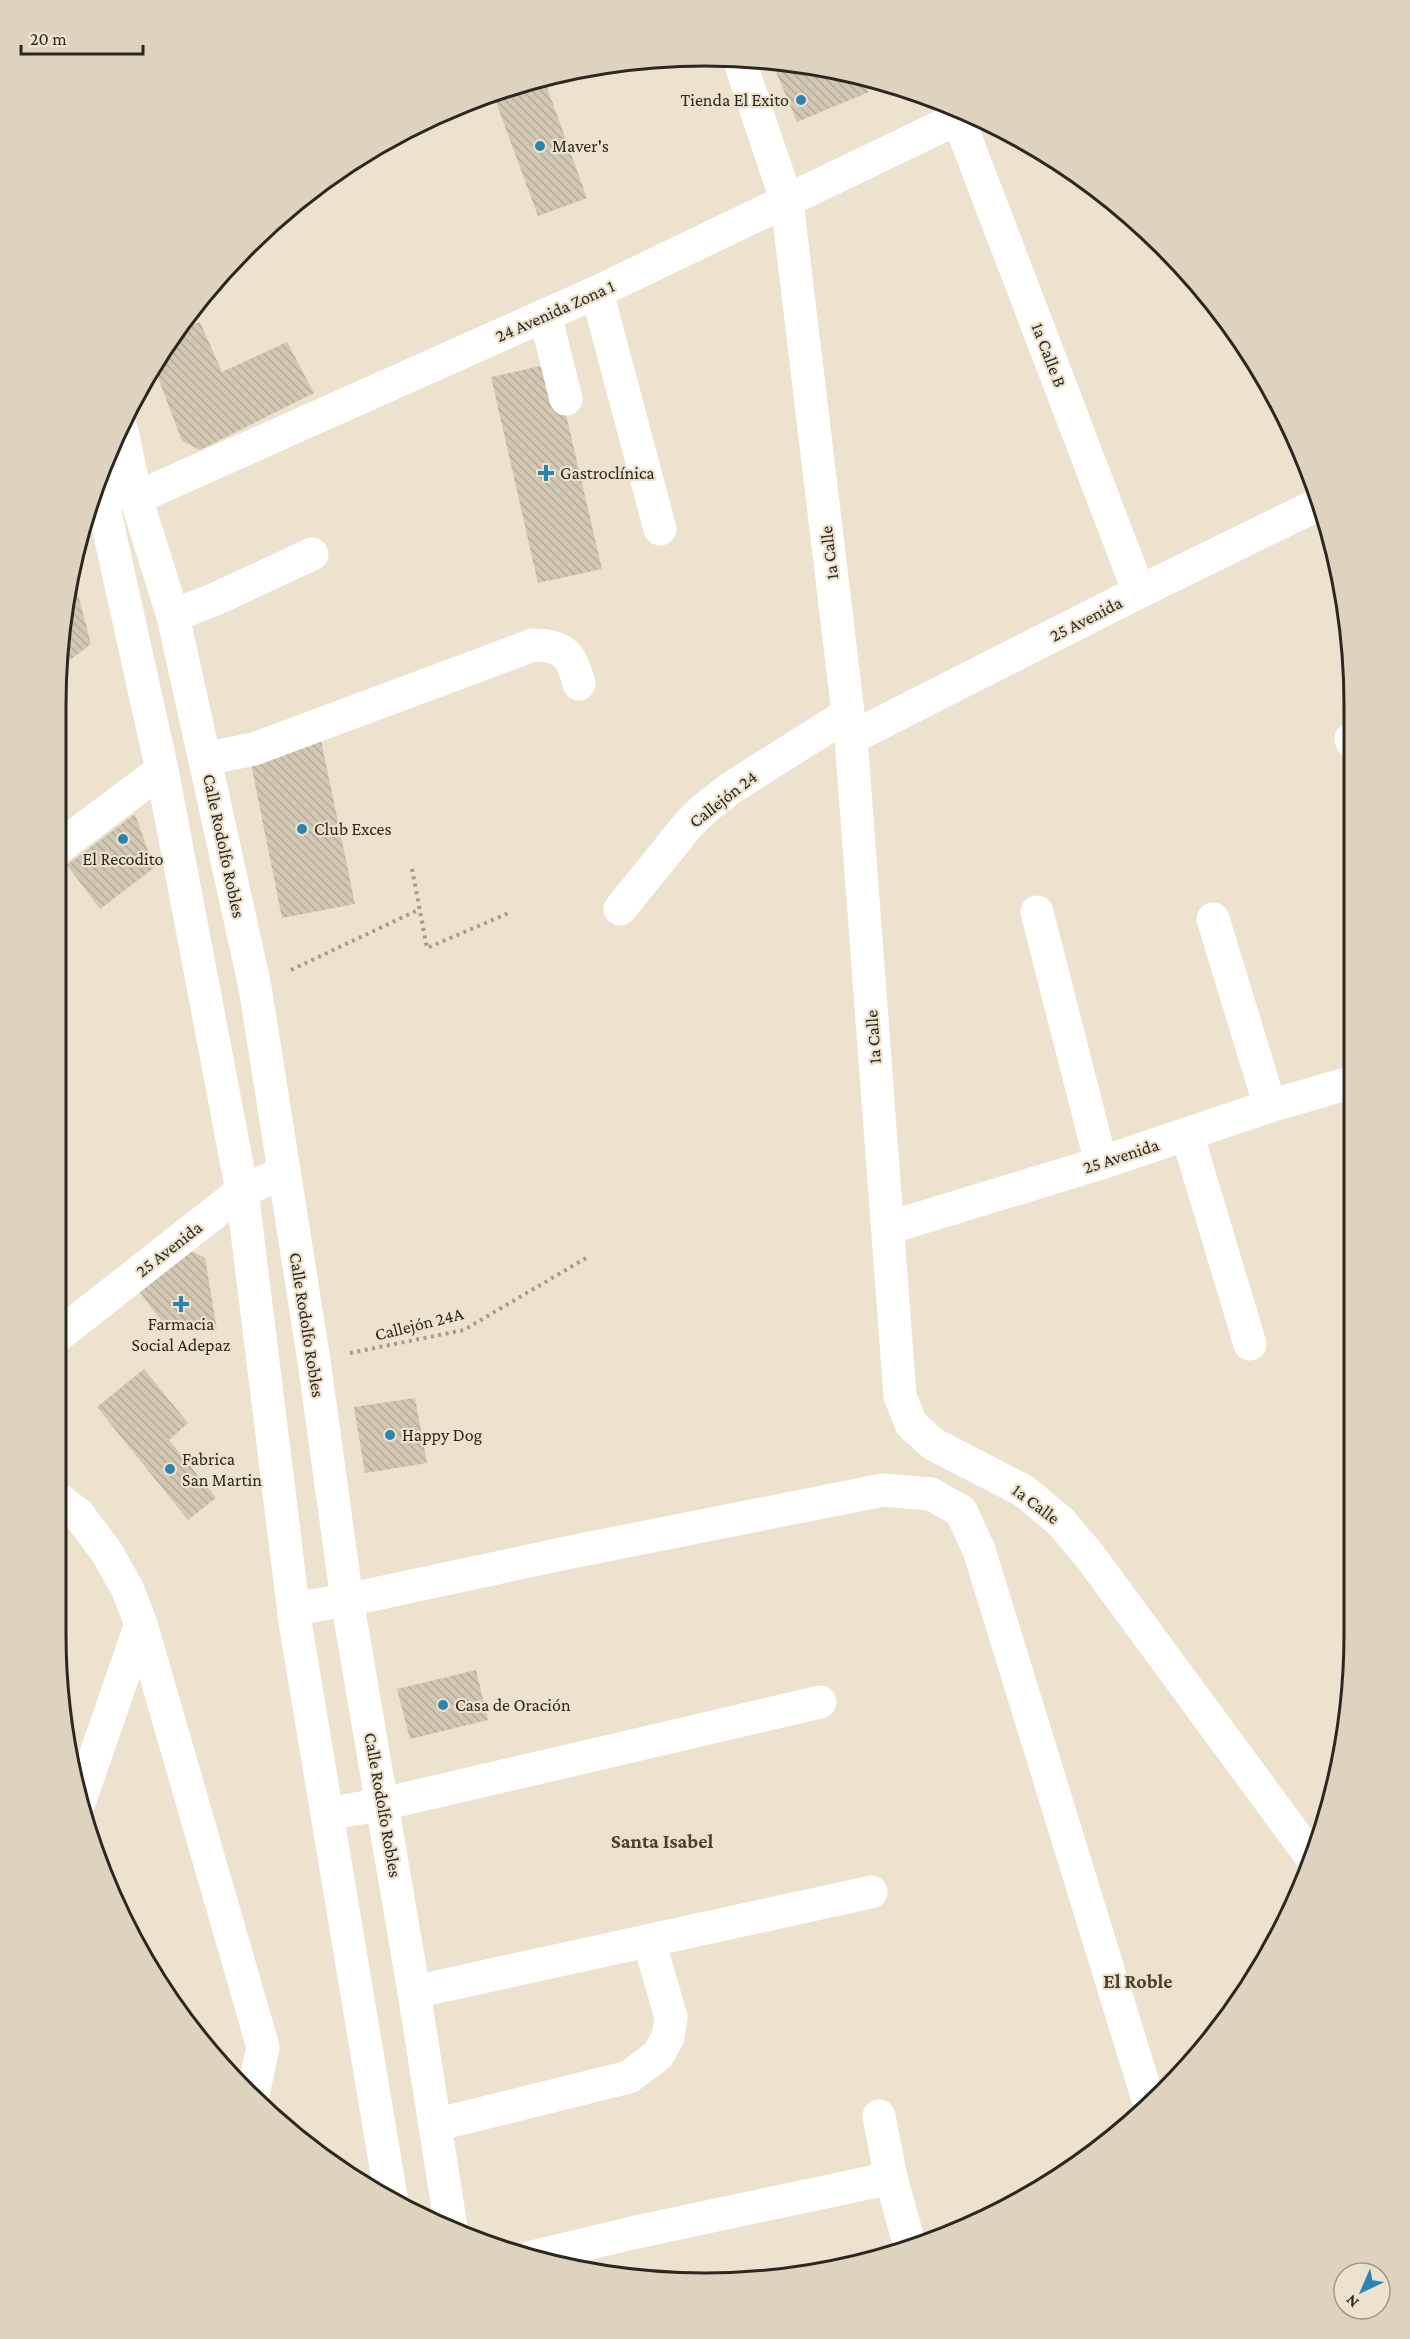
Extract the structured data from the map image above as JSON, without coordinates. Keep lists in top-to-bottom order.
{
  "streets": {
    "street": [
      "24 Avenida Zona 1",
      "1a Calle B",
      "1a Calle",
      "25 Avenida",
      "Callejón 24",
      "Calle Rodolfo Robles"
    ],
    "path": ["Callejón 24A"]
  },
  "crossings": [
    ["24 Avenida Zona 1", "1a Calle"],
    ["24 Avenida Zona 1", "Calle Rodolfo Robles"],
    ["1a Calle B", "25 Avenida"],
    ["1a Calle", "25 Avenida"],
    ["1a Calle", "Callejón 24"],
    ["25 Avenida", "Callejón 24"],
    ["25 Avenida", "Calle Rodolfo Robles"],
    ["Calle Rodolfo Robles", "Callejón 24A"]
  ],
  "districts": ["Santa Isabel", "El Roble"],
  "places": {
    "other": [
      "Tienda El Exito",
      "Maver's",
      "Club Exces",
      "El Recodito",
      "Happy Dog",
      "Fabrica San Martin",
      "Casa de Oración"
    ],
    "health": ["Gastroclínica", "Farmacia Social Adepaz"]
  },
  "scale_bar": "20 m",
  "north": "bottom left"
}
